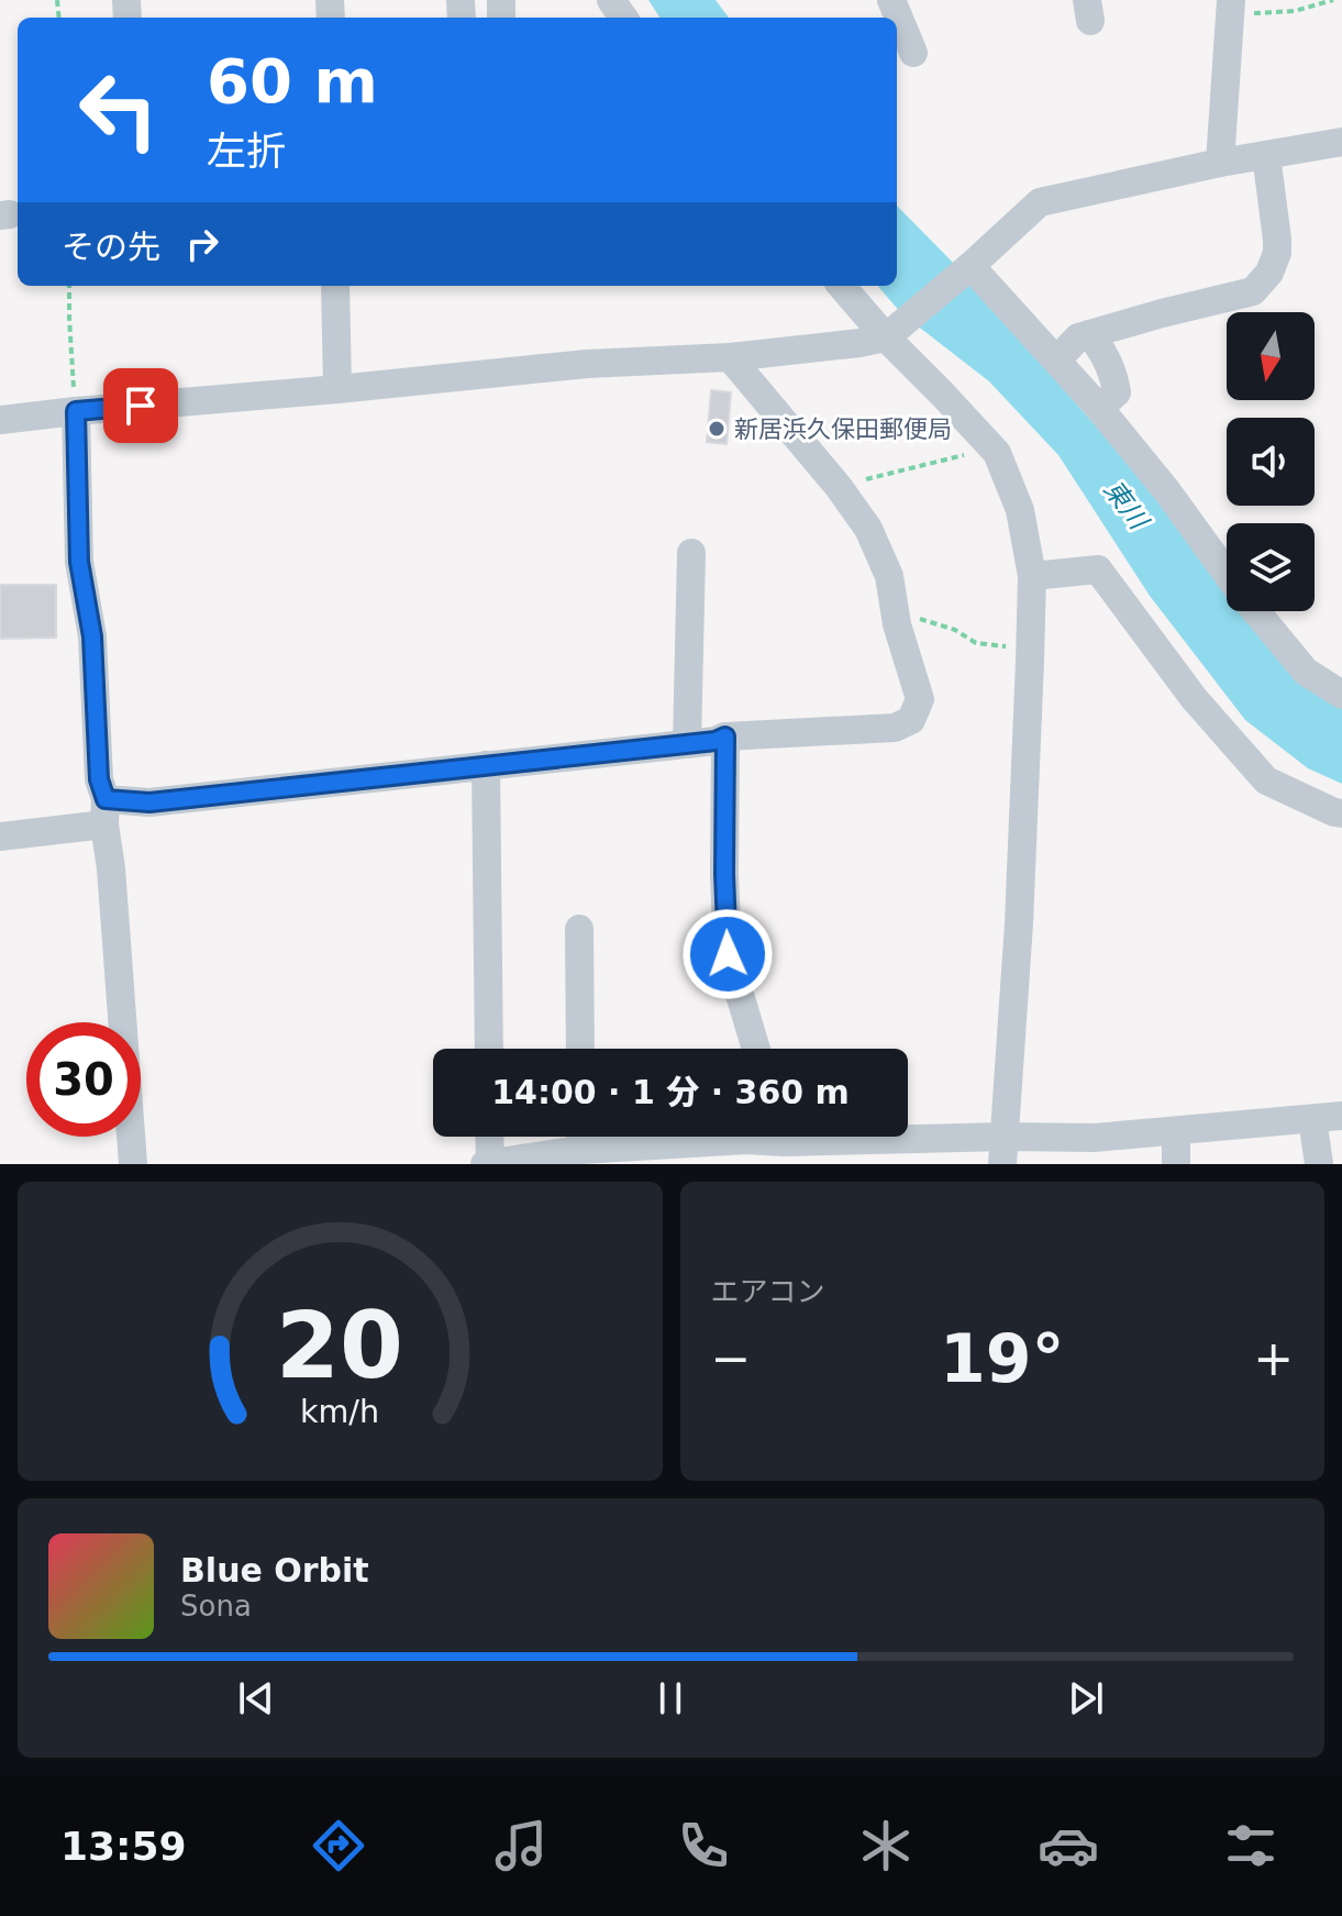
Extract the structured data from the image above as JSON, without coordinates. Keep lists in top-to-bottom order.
{
  "water": ["東川"],
  "places": ["新居浜久保田郵便局"],
  "north": "bottom",
  "page": {
    "turn": ["60 m", "左折"],
    "then": "その先",
    "limit": "30",
    "trip": "14:00 · 1 分 · 360 m",
    "tile": "エアコン",
    "heat": ["−", "19°", "+"],
    "song": ["Blue Orbit", "Sona"],
    "tabs": "13:59",
    "gauge": ["20", "km/h"]
  }
}
